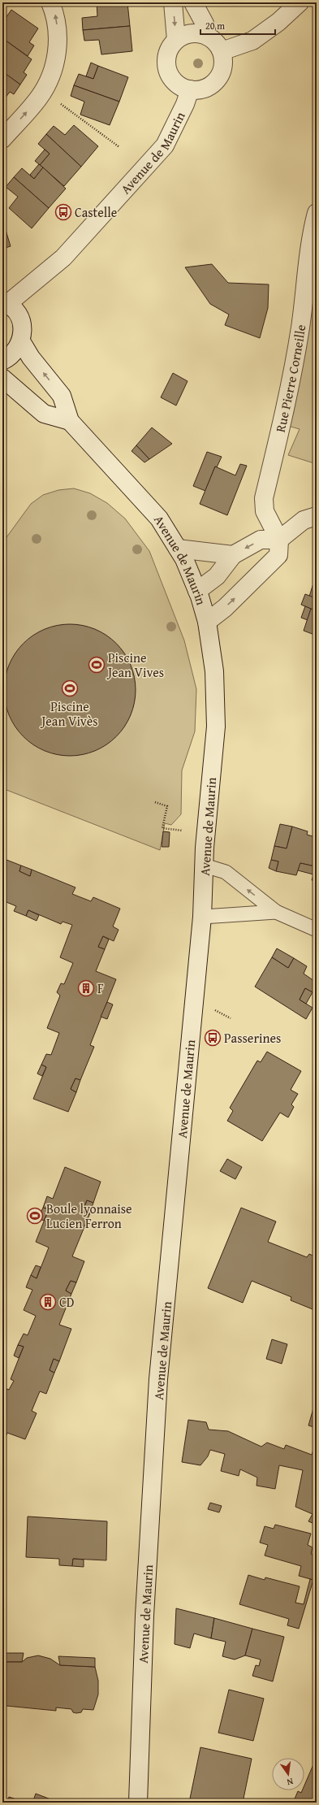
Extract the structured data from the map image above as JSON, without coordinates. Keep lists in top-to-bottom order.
{
  "streets": {
    "street": ["Avenue de Maurin", "Rue Pierre Corneille"]
  },
  "places": {
    "bus stop": ["Castelle", "Passerines"],
    "sports": ["Piscine Jean Vives", "Piscine Jean Vivès", "Boule lyonnaise Lucien Ferron"],
    "building": ["F", "CD"]
  },
  "scale_bar": "20 m",
  "north": "bottom"
}
